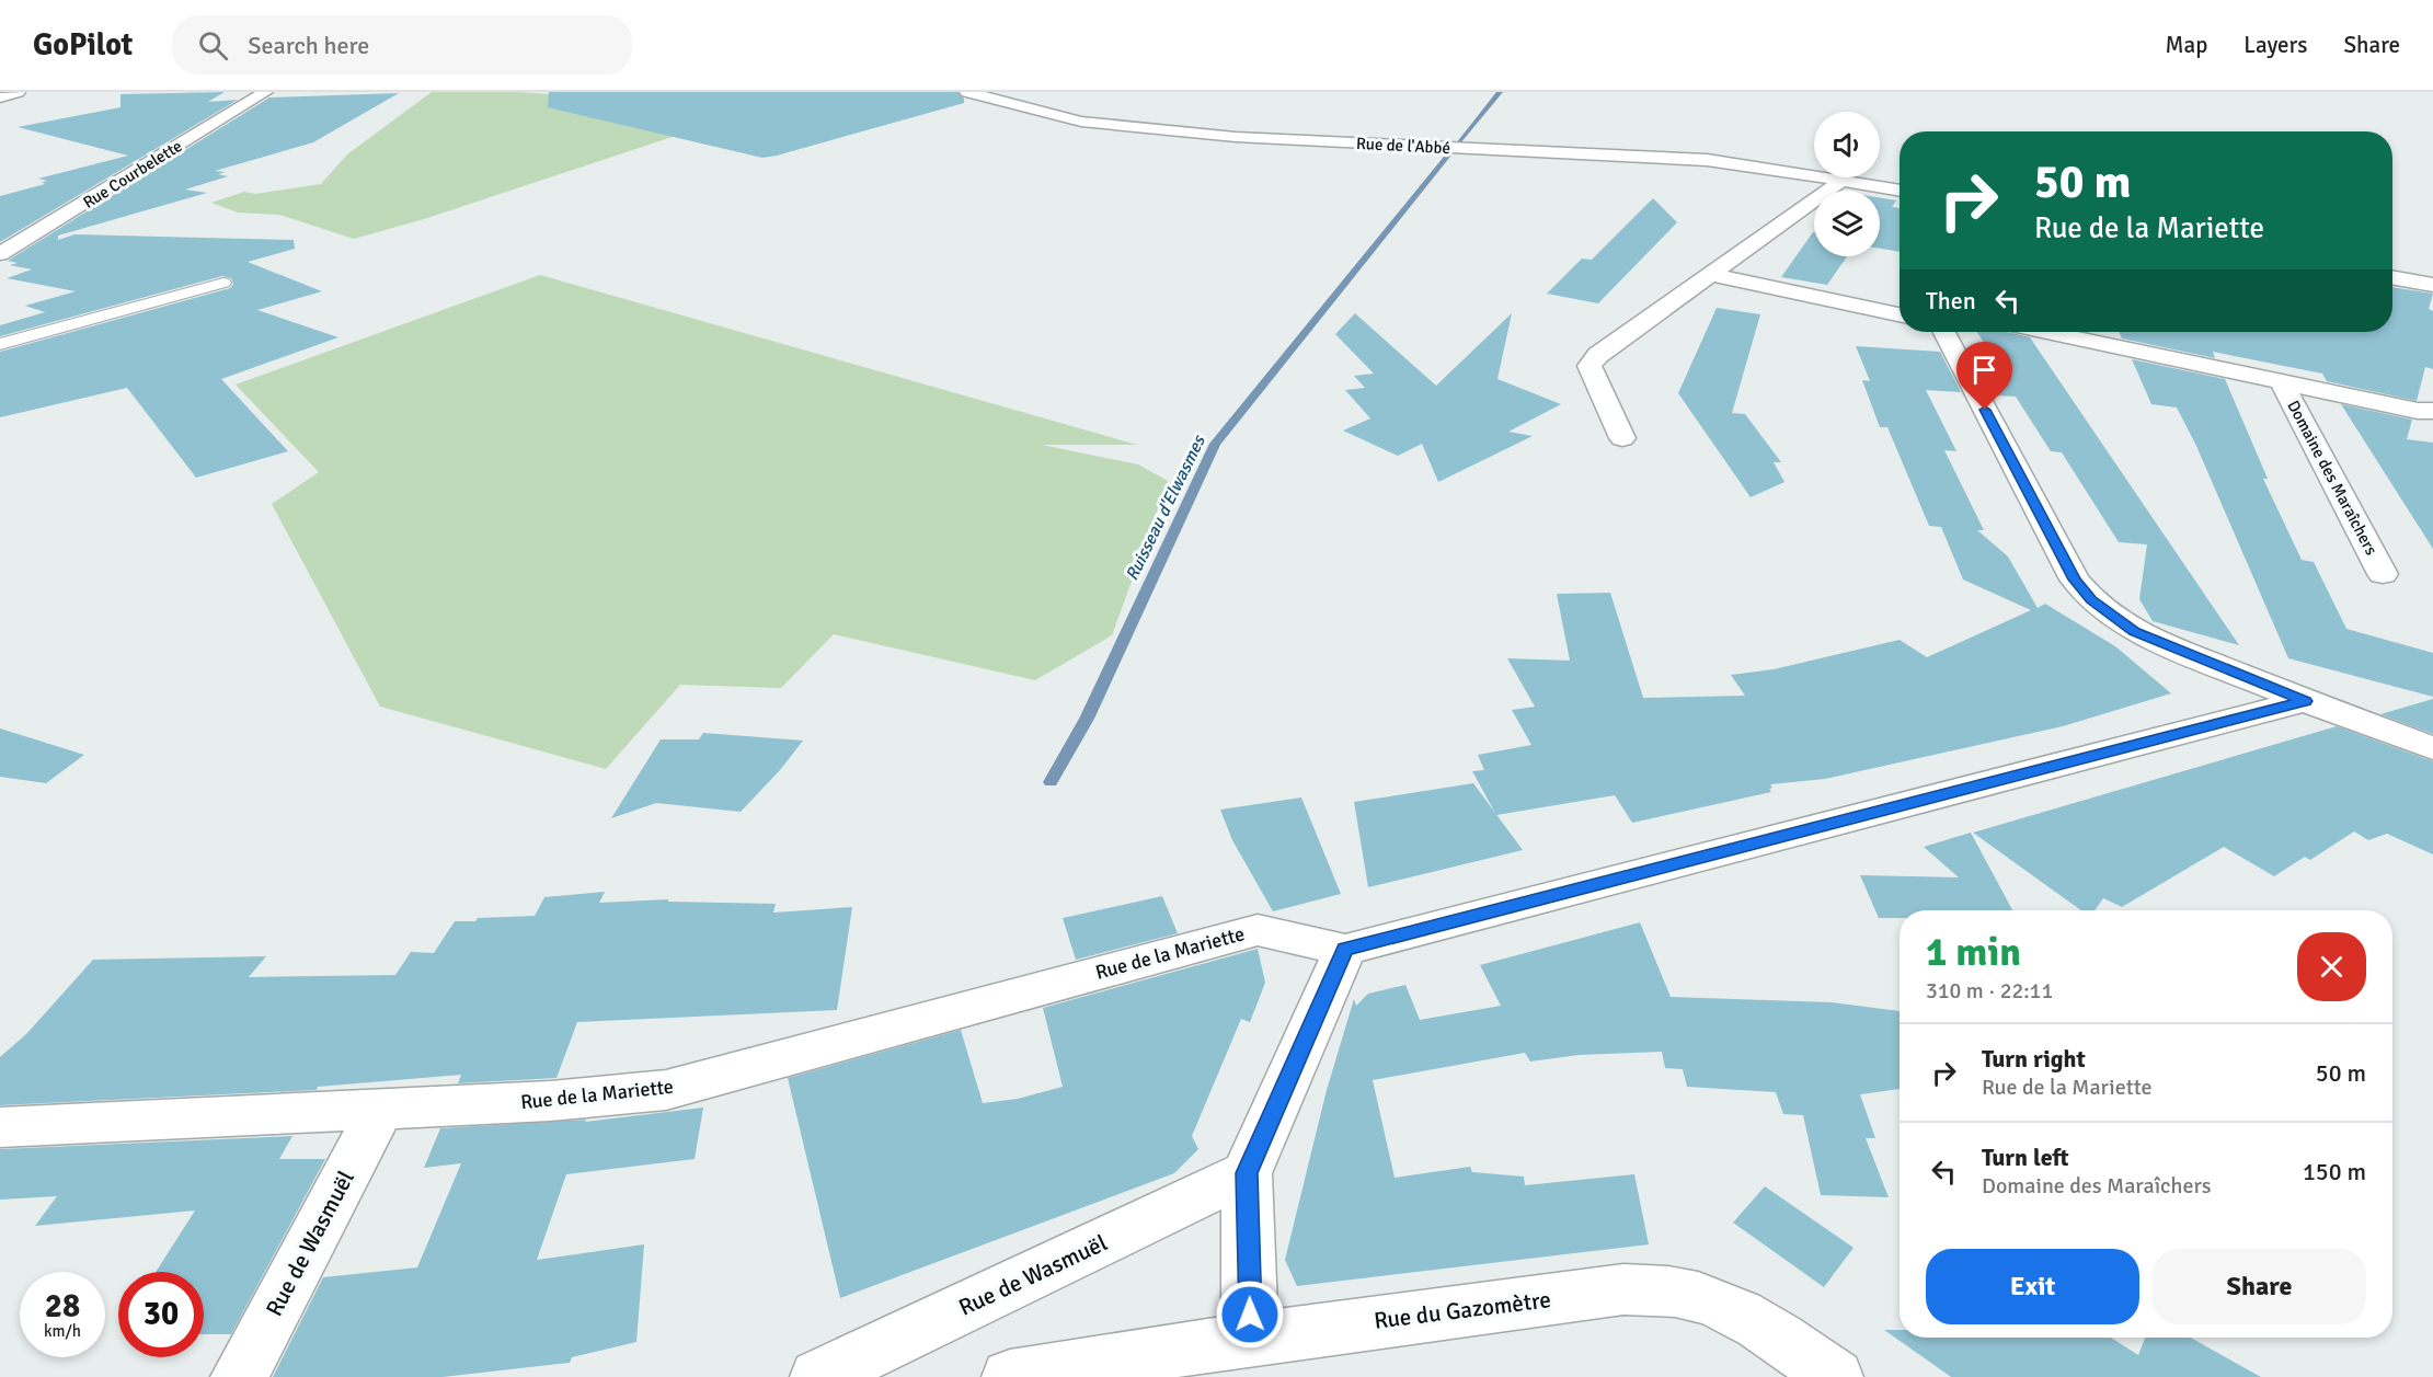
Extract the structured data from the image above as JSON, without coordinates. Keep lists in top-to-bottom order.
{
  "streets": {
    "street": [
      "Rue de l'Abbé",
      "Rue Courbelette",
      "Domaine des Maraîchers",
      "Rue de la Mariette",
      "Rue de Wasmuël",
      "Rue du Gazomètre"
    ]
  },
  "crossings": [
    ["Rue de la Mariette", "Rue de Wasmuël"]
  ],
  "water": ["Ruisseau d'Elwasmes"],
  "page": {
    "header": "GoPilot",
    "search": "Search here",
    "nav": ["Map", "Layers", "Share"],
    "turn": ["50 m", "Rue de la Mariette"],
    "then": "Then",
    "heading": ["1 min", "310 m · 22:11"],
    "list": [
      {
        "name": "Turn right",
        "note": "Rue de la Mariette",
        "value": "50 m"
      },
      {
        "name": "Turn left",
        "note": "Domaine des Maraîchers",
        "value": "150 m"
      }
    ],
    "buttons": ["Exit", "Share"],
    "speed": "28 km/h",
    "limit": "30"
  }
}
